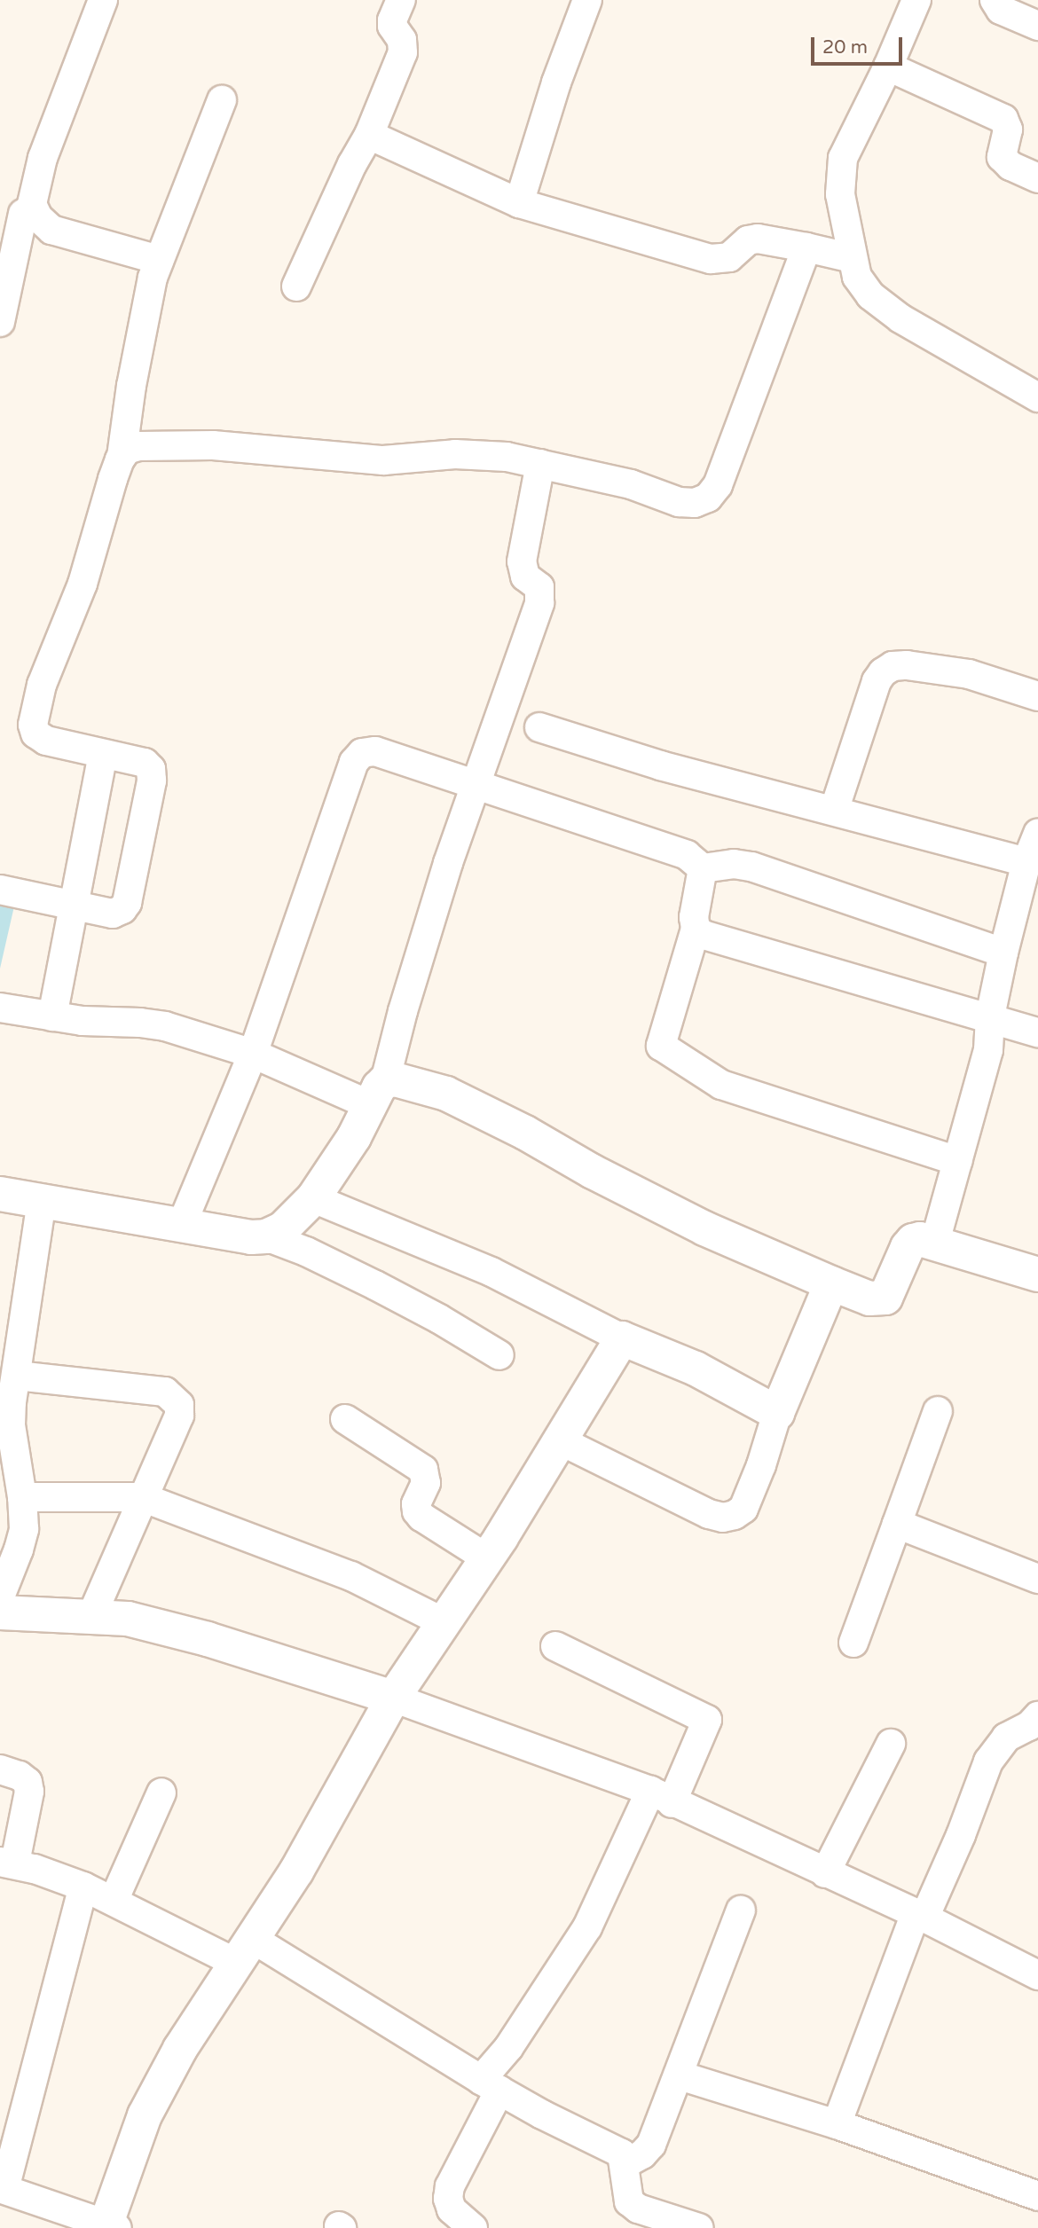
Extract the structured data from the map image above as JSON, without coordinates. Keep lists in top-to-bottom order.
{
  "scale_bar": "20 m"
}
